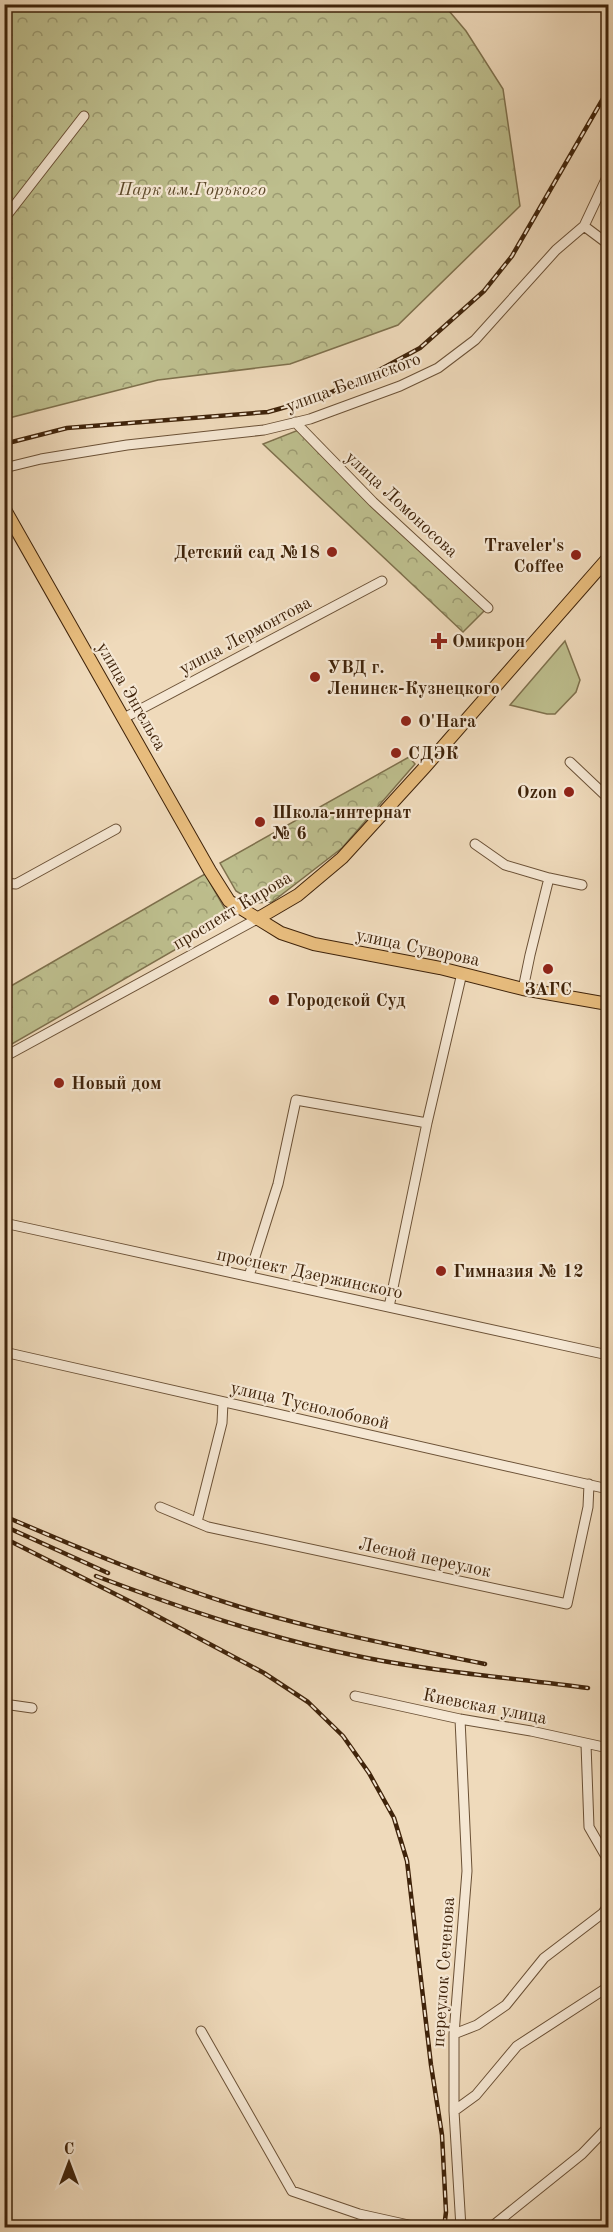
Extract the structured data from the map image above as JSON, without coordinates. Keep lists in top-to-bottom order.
{
  "streets": {
    "main road": ["улица Энгельса", "проспект Кирова", "улица Суворова"],
    "street": [
      "улица Белинского",
      "улица Ломоносова",
      "улица Лермонтова",
      "проспект Дзержинского",
      "улица Туснолобовой",
      "Лесной переулок",
      "Киевская улица",
      "переулок Сеченова"
    ]
  },
  "crossings": [
    ["улица Белинского", "улица Ломоносова"],
    ["улица Лермонтова", "улица Энгельса"],
    ["улица Энгельса", "улица Суворова"],
    ["проспект Кирова", "улица Суворова"],
    ["улица Туснолобовой", "Лесной переулок"],
    ["Киевская улица", "переулок Сеченова"]
  ],
  "parks": ["Парк им.Горького"],
  "places": {
    "other": [
      "Детский сад №18",
      "Traveler's Coffee",
      "УВД г. Ленинск-Кузнецкого",
      "O'Hara",
      "СДЭК",
      "Ozon",
      "Школа-интернат № 6",
      "ЗАГС",
      "Городской Суд",
      "Новый дом",
      "Гимназия № 12"
    ],
    "health": ["Омикрон"]
  },
  "north": "top"
}
